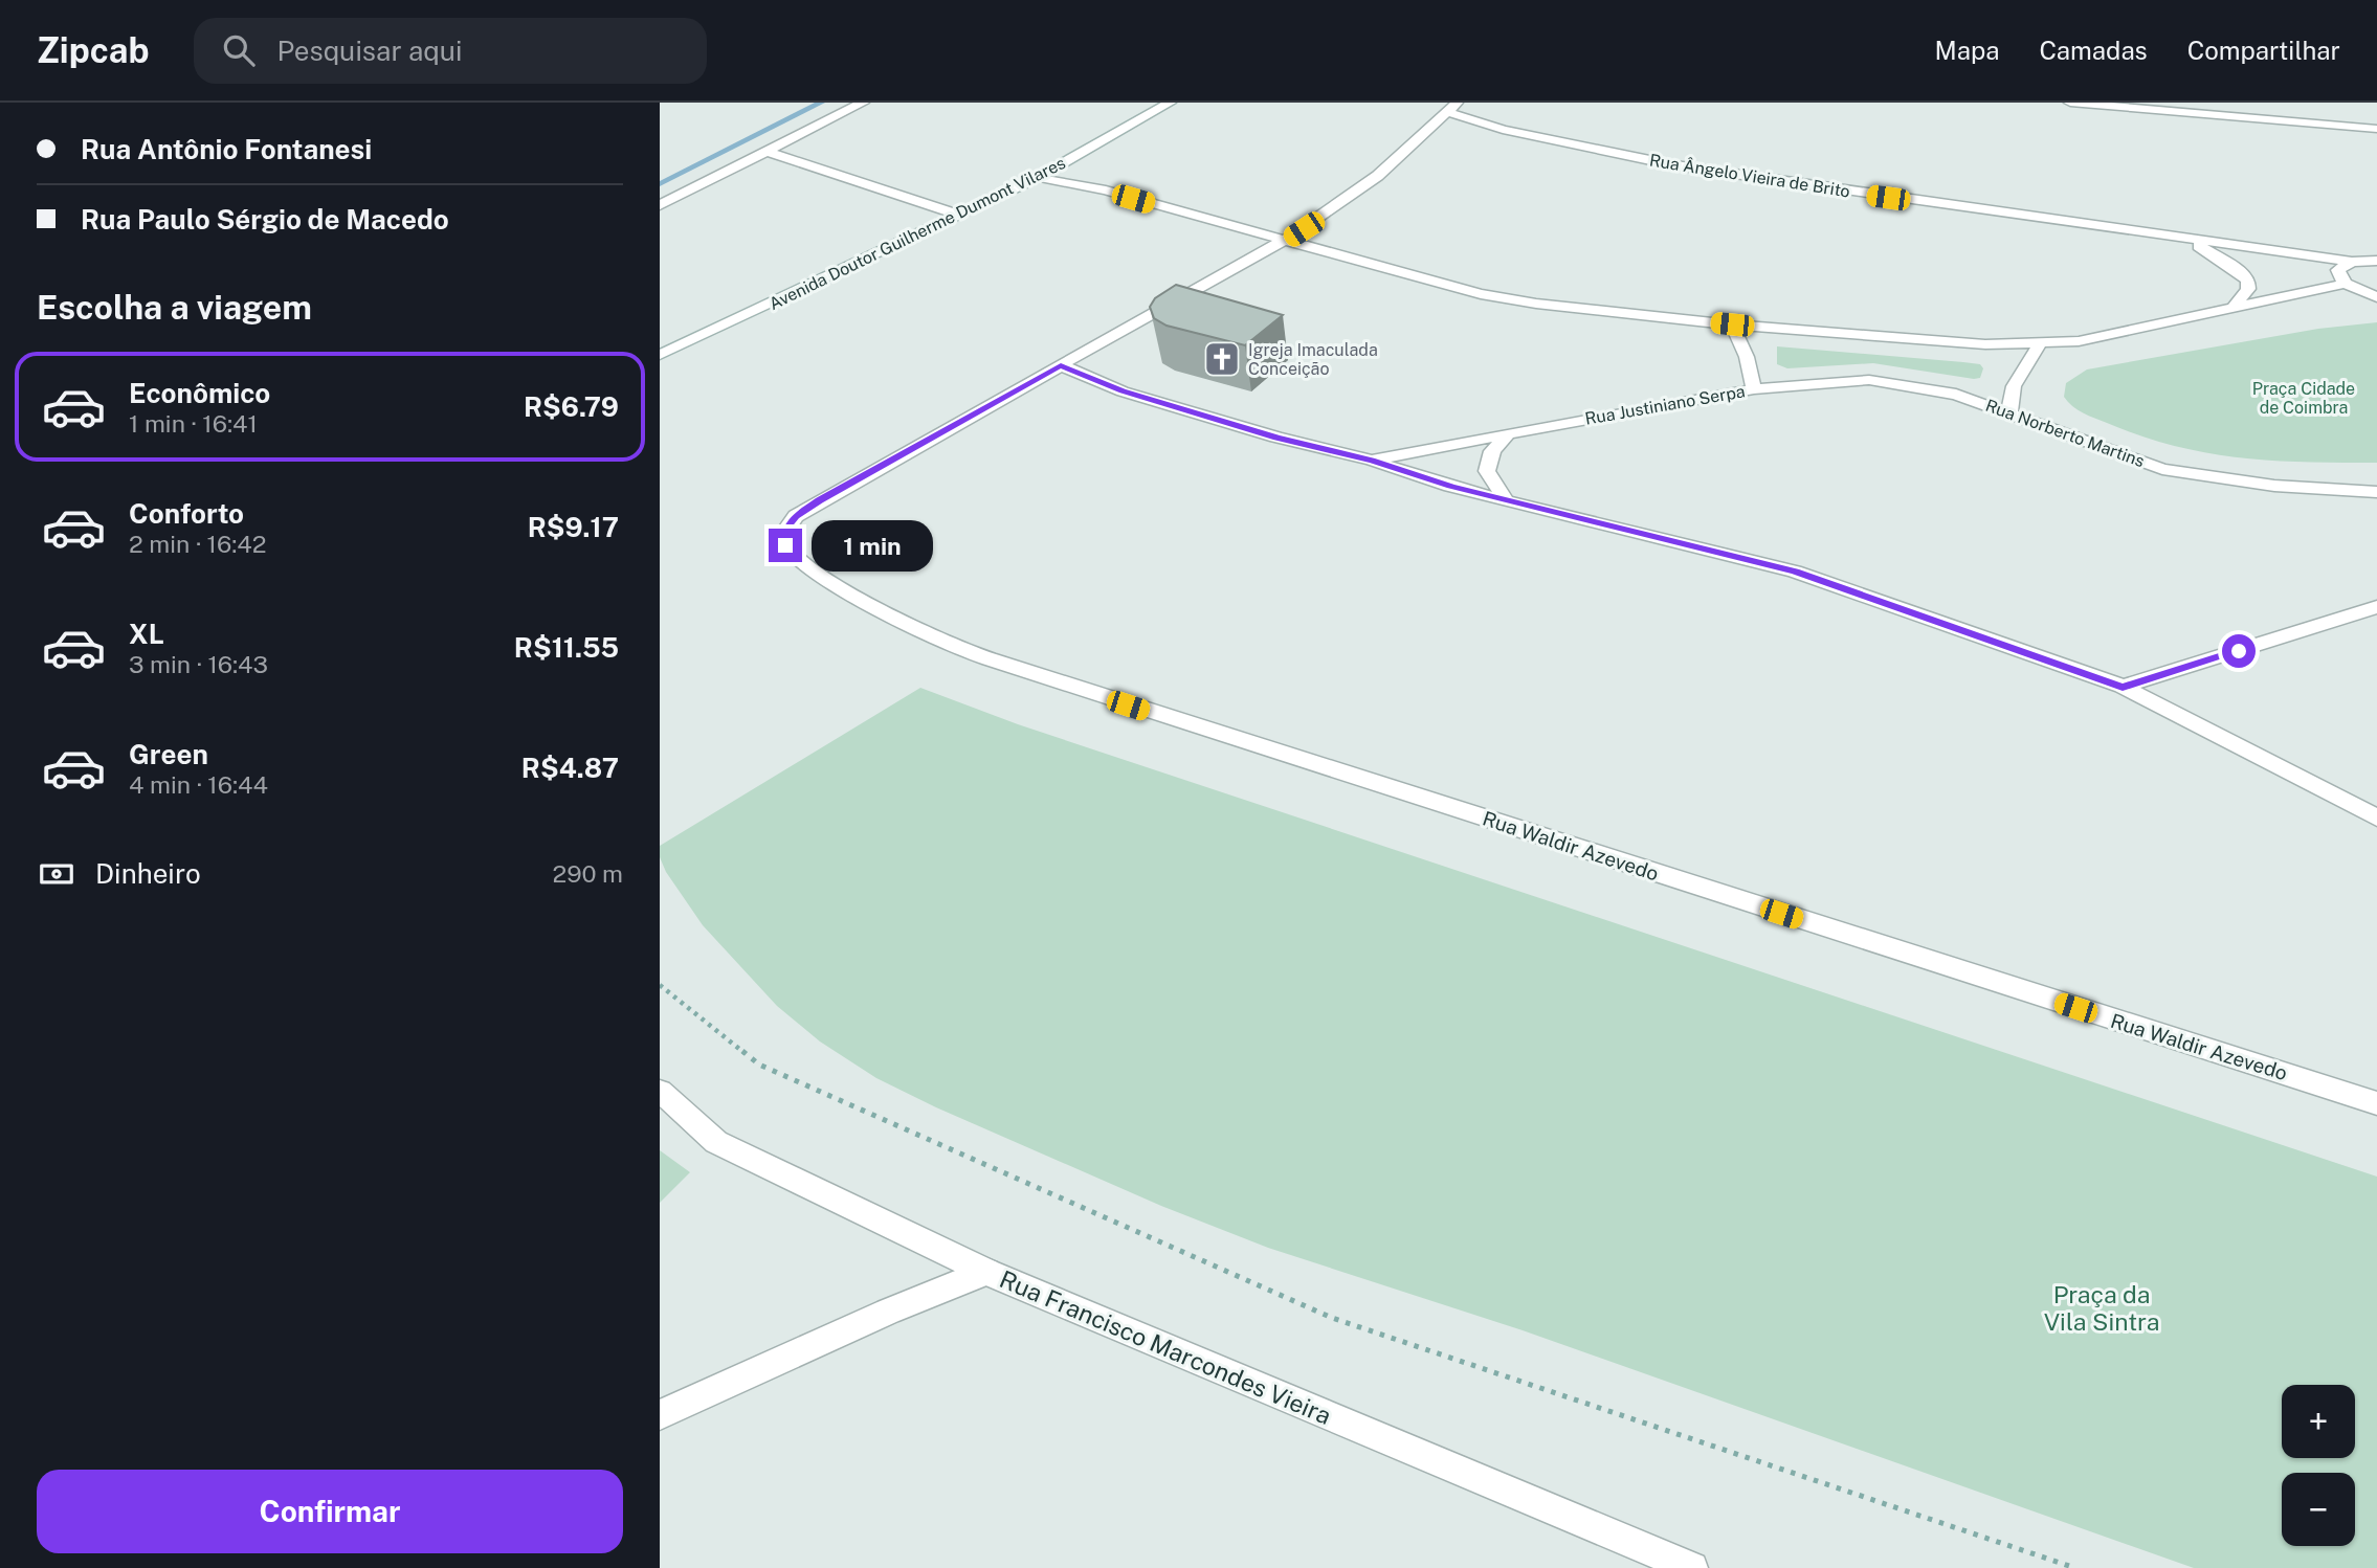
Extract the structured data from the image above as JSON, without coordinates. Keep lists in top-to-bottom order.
{
  "streets": {
    "street": [
      "Rua Ângelo Vieira de Brito",
      "Avenida Doutor Guilherme Dumont Vilares",
      "Rua Justiniano Serpa",
      "Rua Norberto Martins",
      "Rua Waldir Azevedo",
      "Rua Francisco Marcondes Vieira"
    ]
  },
  "crossings": [
    ["Rua Justiniano Serpa", "Rua Norberto Martins"]
  ],
  "parks": ["Praça Cidade de Coimbra", "Praça da Vila Sintra"],
  "places": {
    "church": ["Igreja Imaculada Conceição"]
  },
  "page": {
    "header": "Zipcab",
    "search": "Pesquisar aqui",
    "nav": ["Mapa", "Camadas", "Compartilhar"],
    "banner": ["Rua Antônio Fontanesi", "Rua Paulo Sérgio de Macedo"],
    "heading": "Escolha a viagem",
    "list": [
      {
        "name": "Econômico",
        "note": "1 min · 16:41",
        "value": "R$6.79"
      },
      {
        "name": "Conforto",
        "note": "2 min · 16:42",
        "value": "R$9.17"
      },
      {
        "name": "XL",
        "note": "3 min · 16:43",
        "value": "R$11.55"
      },
      {
        "name": "Green",
        "note": "4 min · 16:44",
        "value": "R$4.87"
      }
    ],
    "bubble": "1 min",
    "pay": ["Dinheiro", "290 m"],
    "map_buttons": ["+", "−"],
    "buttons": "Confirmar"
  }
}
